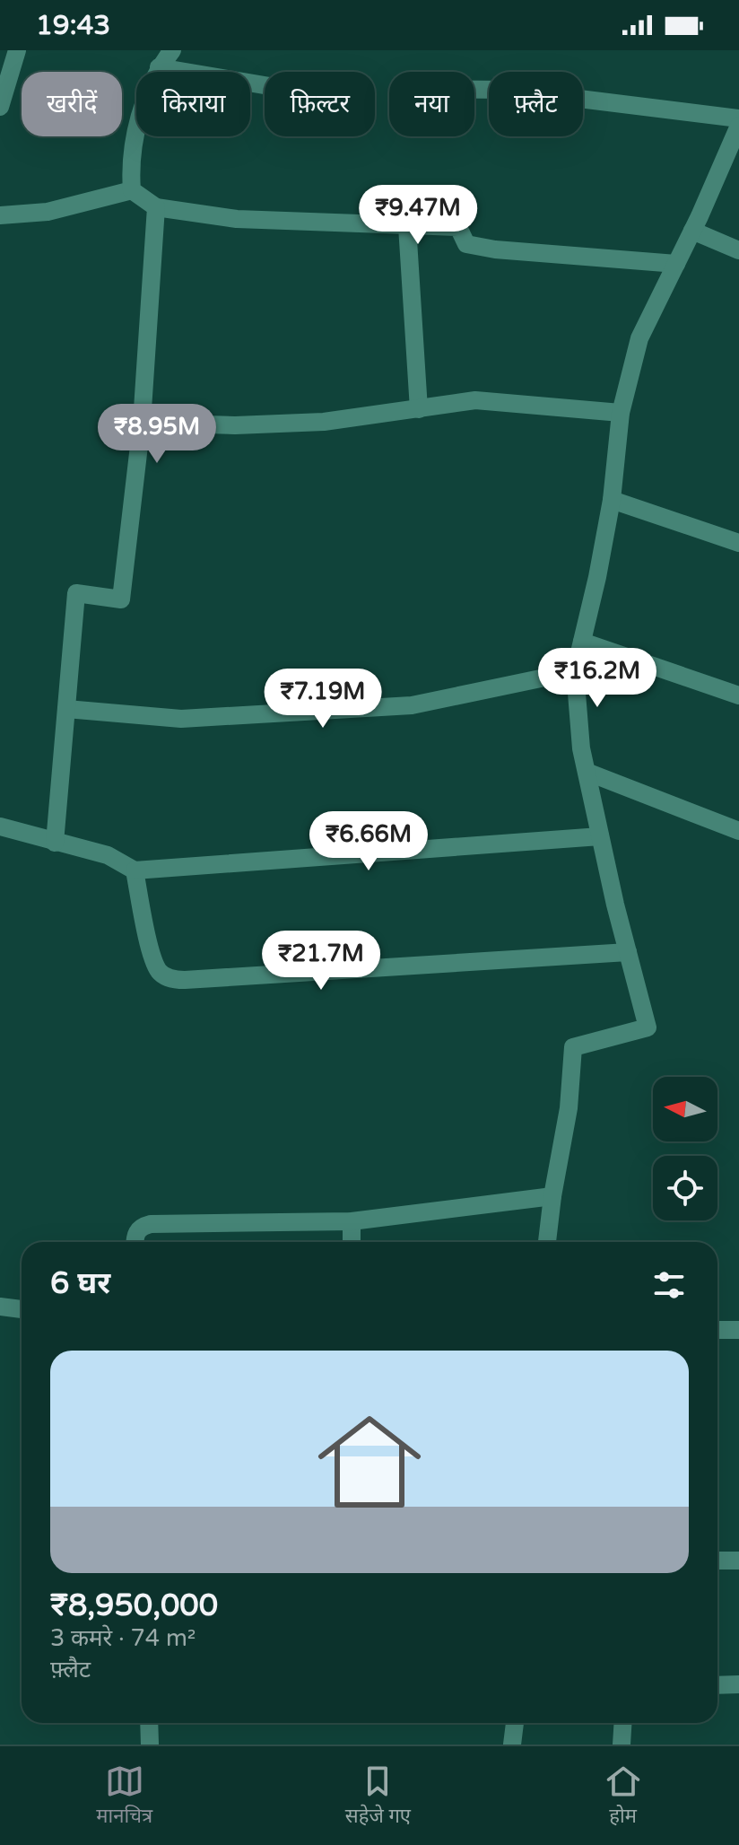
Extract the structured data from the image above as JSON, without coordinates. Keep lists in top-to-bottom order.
{
  "north": "left",
  "page": {
    "status": "19:43",
    "chip": [
      "खरीदें",
      "किराया",
      "फ़िल्टर",
      "नया",
      "फ़्लैट"
    ],
    "price": [
      "₹9.47M",
      "₹8.95M",
      "₹16.2M",
      "₹7.19M",
      "₹6.66M",
      "₹21.7M"
    ],
    "heading": "6 घर",
    "list": [
      {
        "name": "₹8,950,000",
        "note": "3 कमरे · 74 m² · फ़्लैट"
      }
    ],
    "tabs": ["मानचित्र", "सहेजे गए", "होम"]
  }
}
